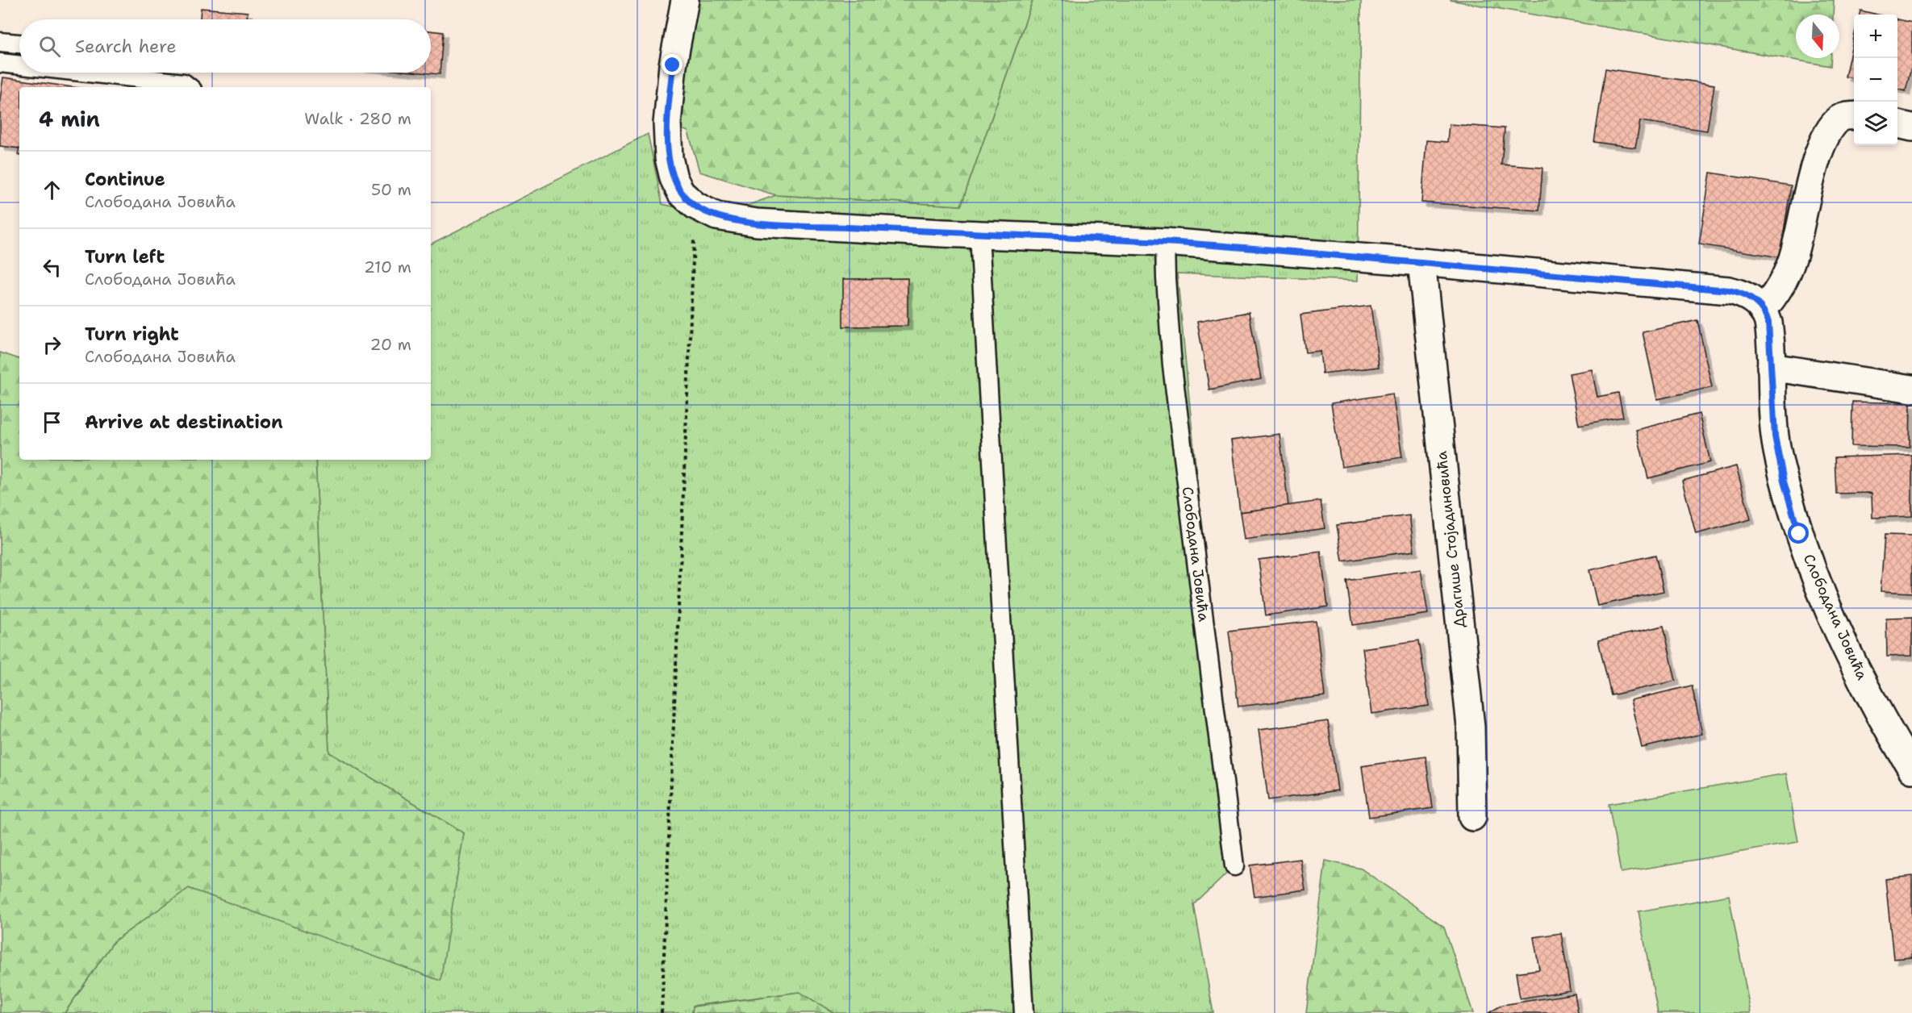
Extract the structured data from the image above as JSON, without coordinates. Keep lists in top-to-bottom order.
{
  "streets": {
    "street": ["Драгише Стојадиновића", "Слободана Јовића"]
  },
  "north": "bottom",
  "page": {
    "map_buttons": ["+", "−"],
    "search": "Search here",
    "heading": ["4 min", "Walk · 280 m"],
    "list": [
      ["Continue", "Слободана Јовића", "50 m"],
      ["Turn left", "Слободана Јовића", "210 m"],
      ["Turn right", "Слободана Јовића", "20 m"],
      "Arrive at destination"
    ]
  }
}
